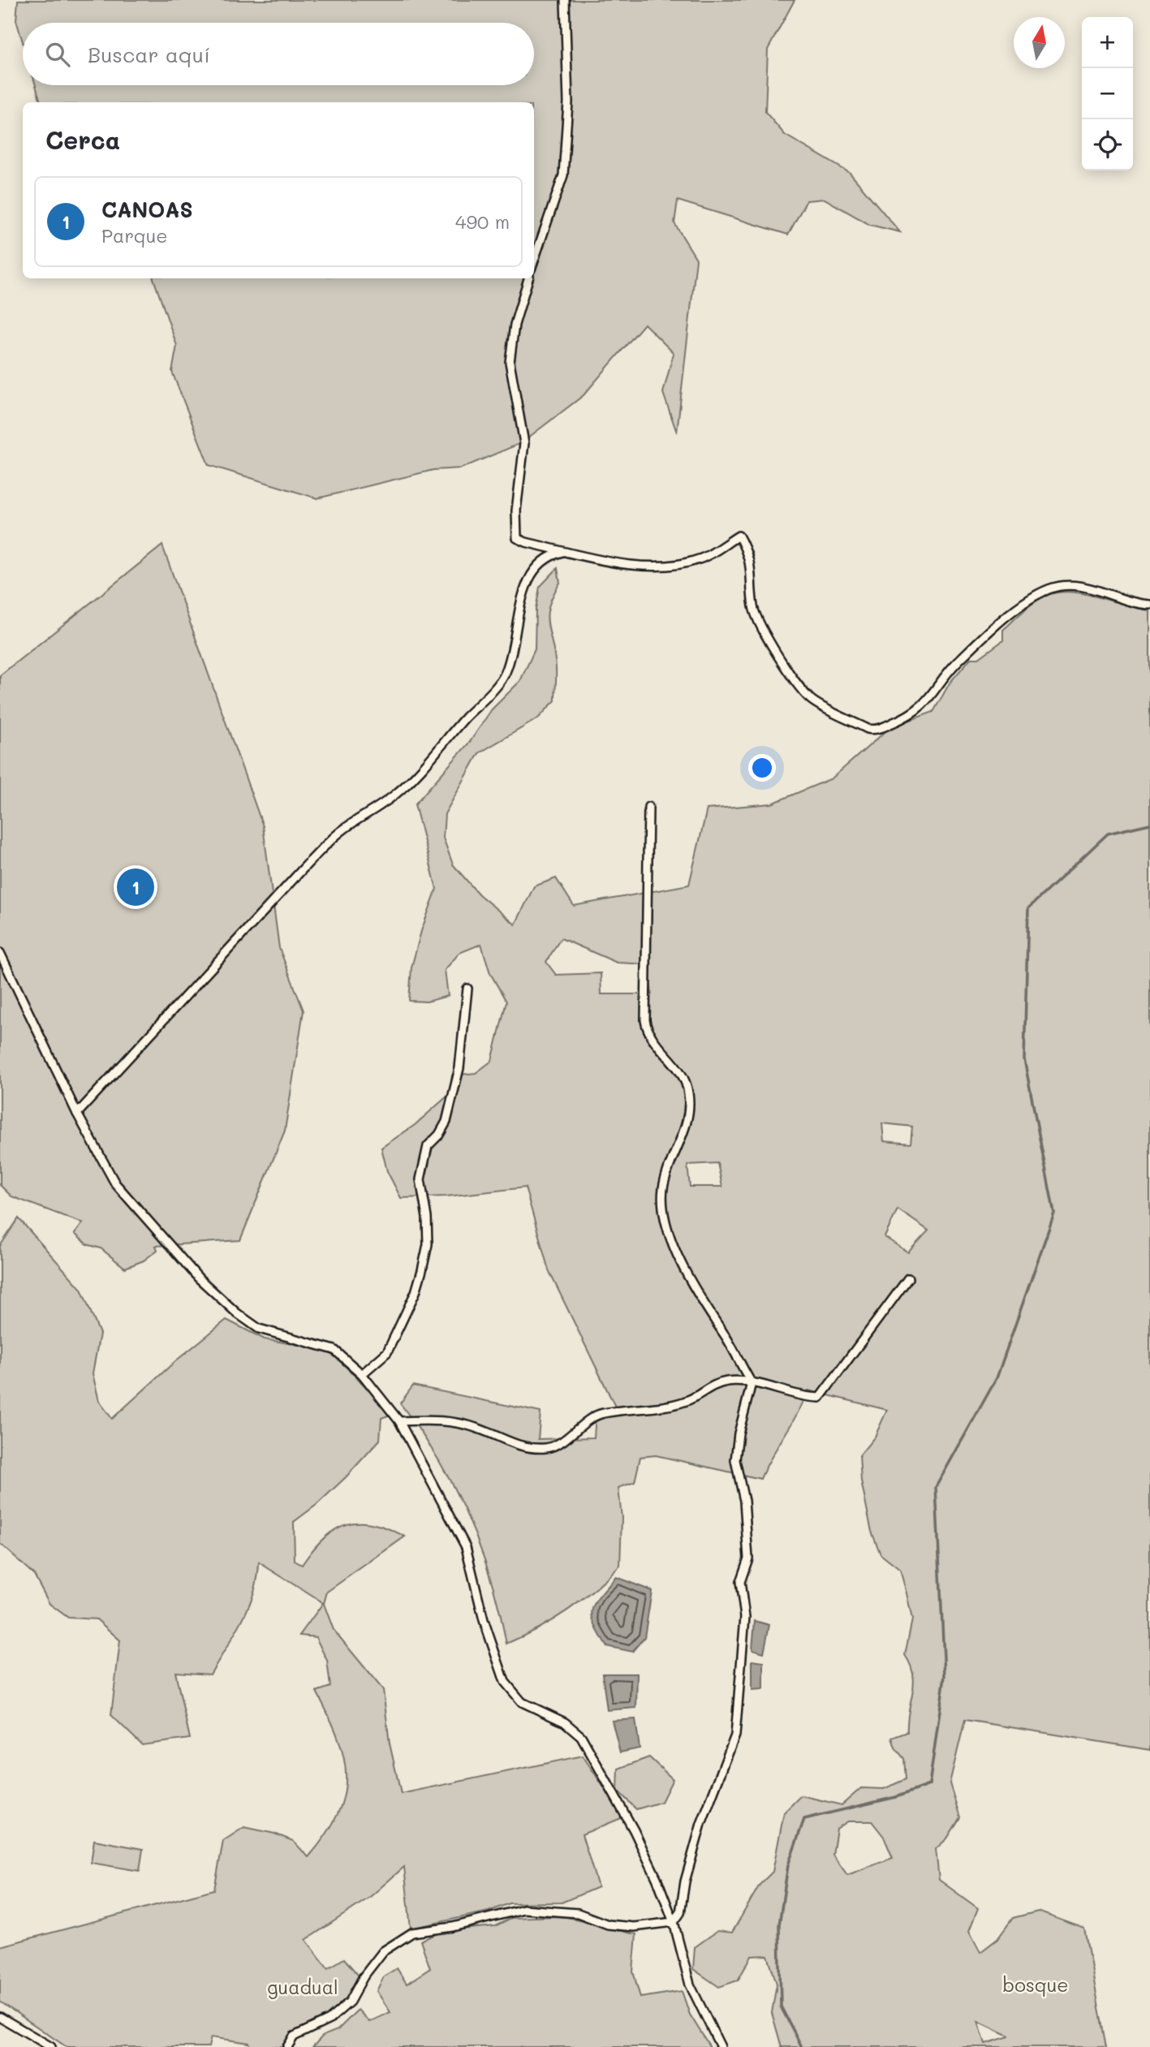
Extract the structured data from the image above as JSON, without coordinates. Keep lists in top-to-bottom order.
{
  "parks": ["bosque", "guadual"],
  "north": "top",
  "page": {
    "map_buttons": ["+", "−"],
    "search": "Buscar aquí",
    "heading": "Cerca",
    "list": [
      {
        "mark": "1",
        "name": "CANOAS",
        "note": "Parque",
        "value": "490 m"
      }
    ],
    "pins": "1"
  }
}
